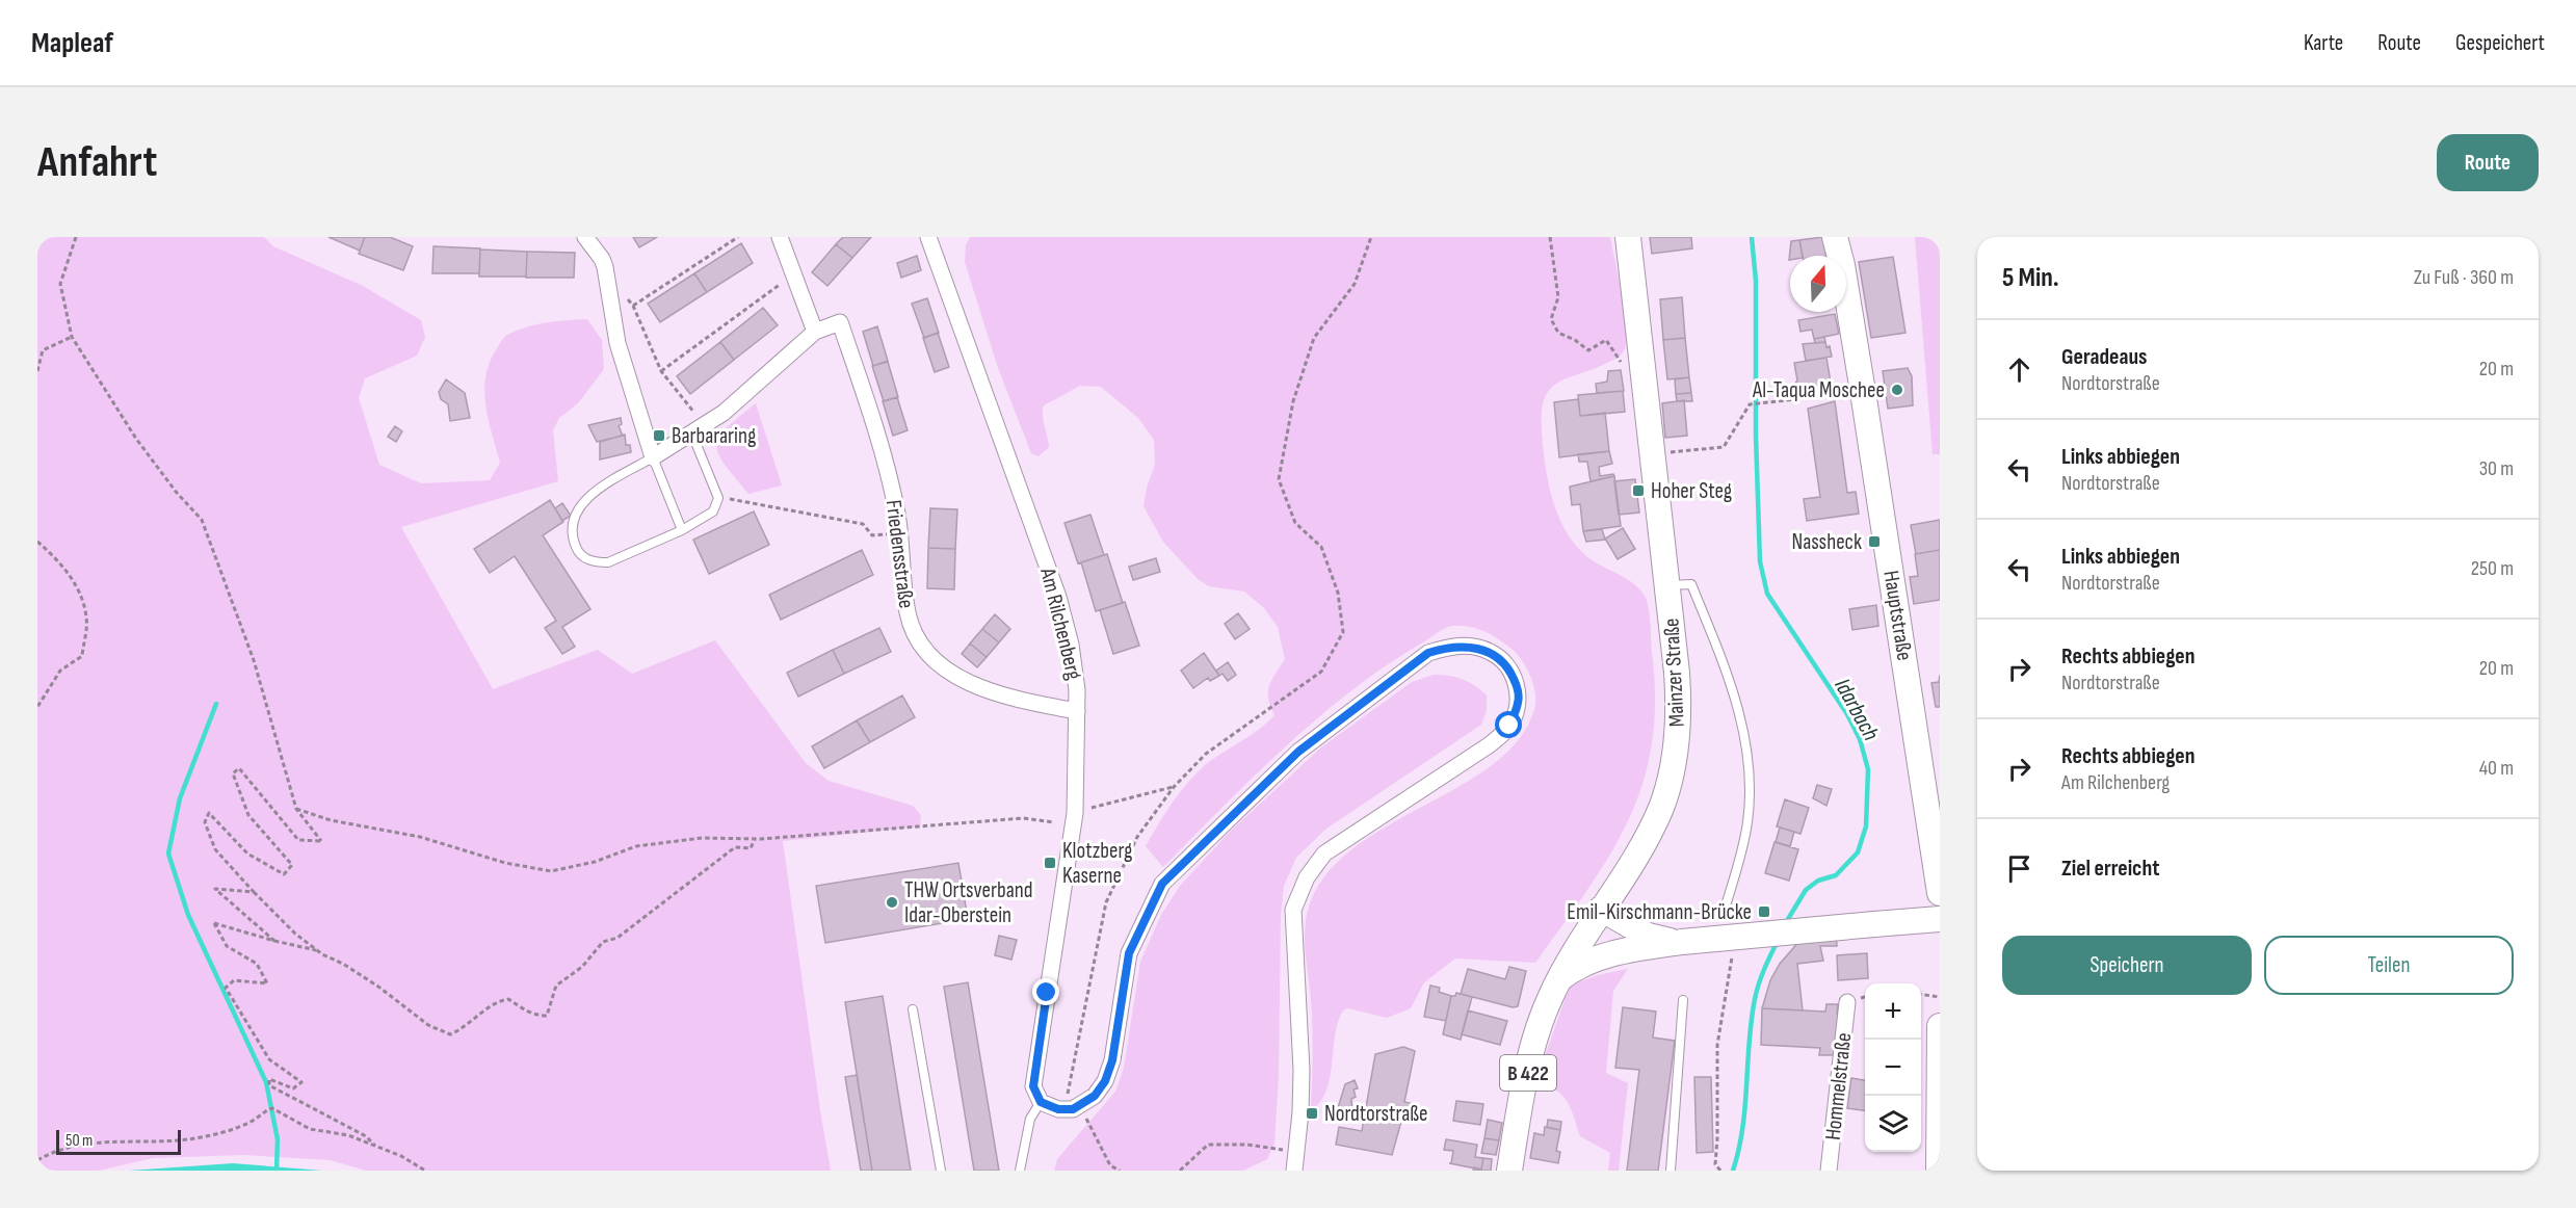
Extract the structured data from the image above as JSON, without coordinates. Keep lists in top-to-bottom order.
{
  "streets": {
    "main road": ["Hauptstraße", "Mainzer Straße", "B 422"],
    "street": ["Friedensstraße", "Am Rilchenberg", "Hommelstraße"]
  },
  "crossings": [
    ["Friedensstraße", "Am Rilchenberg"]
  ],
  "water": ["Idarbach"],
  "places": {
    "other": ["Al-Taqua Moschee", "THW Ortsverband Idar-Oberstein"],
    "transit": [
      "Barbararing",
      "Hoher Steg",
      "Nassheck",
      "Klotzberg Kaserne",
      "Emil-Kirschmann-Brücke",
      "Nordtorstraße"
    ]
  },
  "scale_bar": "50 m",
  "north": "top",
  "page": {
    "header": "Mapleaf",
    "nav": ["Karte", "Route", "Gespeichert"],
    "buttons": [
      "Route",
      ["Speichern", "Teilen"]
    ],
    "title": "Anfahrt",
    "heading": ["5 Min.", "Zu Fuß · 360 m"],
    "list": [
      ["Geradeaus", "Nordtorstraße", "20 m"],
      ["Links abbiegen", "Nordtorstraße", "30 m"],
      ["Links abbiegen", "Nordtorstraße", "250 m"],
      ["Rechts abbiegen", "Nordtorstraße", "20 m"],
      ["Rechts abbiegen", "Am Rilchenberg", "40 m"],
      "Ziel erreicht"
    ],
    "map_buttons": ["+", "−"],
    "scale": "50 m"
  }
}
